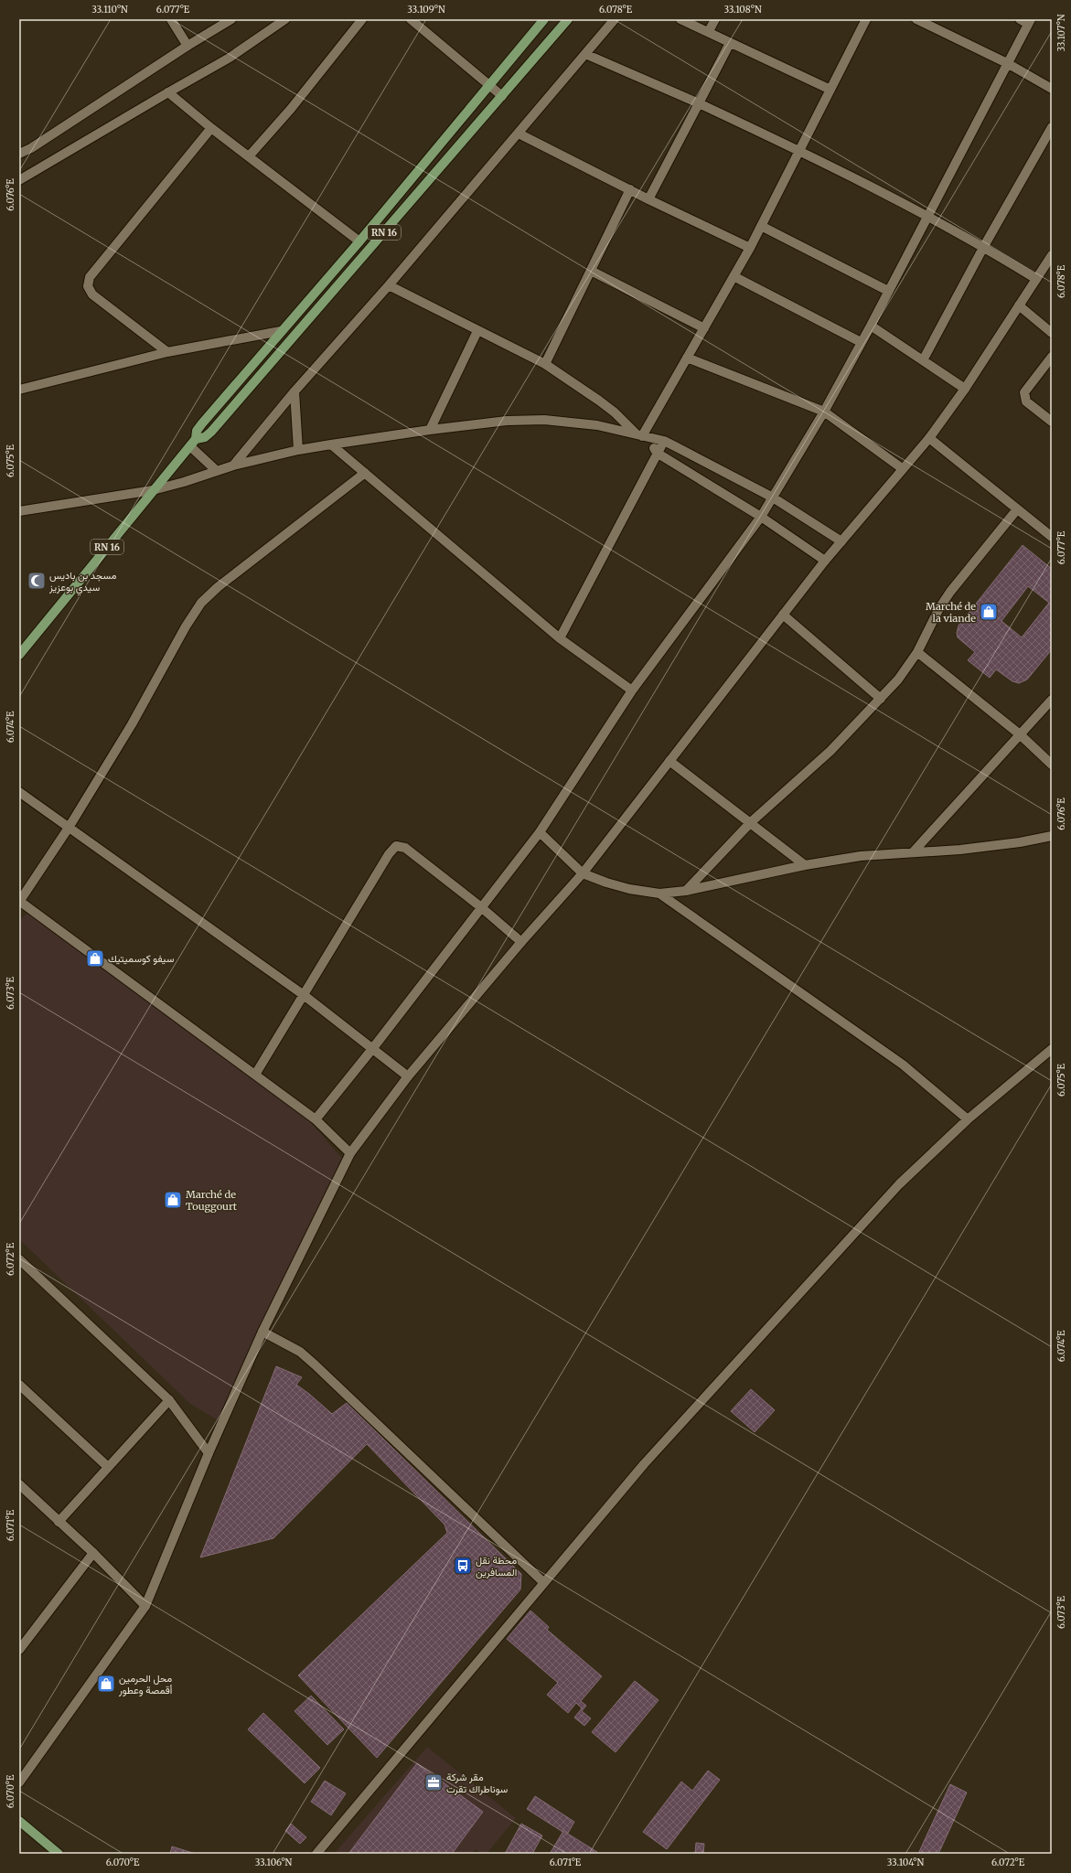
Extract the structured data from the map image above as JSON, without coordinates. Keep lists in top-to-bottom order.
{
  "streets": {
    "main road": ["RN 16"]
  },
  "places": {
    "mosque": ["مسجد بن باديس سيدي بوعزيز"],
    "shop": [
      "Marché de la viande",
      "سيفو كوسميتيك",
      "Marché de Touggourt",
      "محل الحرمين أقمصة وعطور"
    ],
    "bus stop": ["محطة نقل المسافرين"],
    "office": ["مقر شركة سوناطراك تقرت"]
  },
  "coordinates": [
    "33.110°N",
    "6.077°E",
    "33.109°N",
    "6.078°E",
    "33.108°N",
    "33.107°N",
    "6.076°E",
    "6.075°E",
    "6.074°E",
    "6.073°E",
    "6.072°E",
    "6.071°E",
    "6.070°E",
    "33.106°N",
    "33.104°N"
  ]
}
